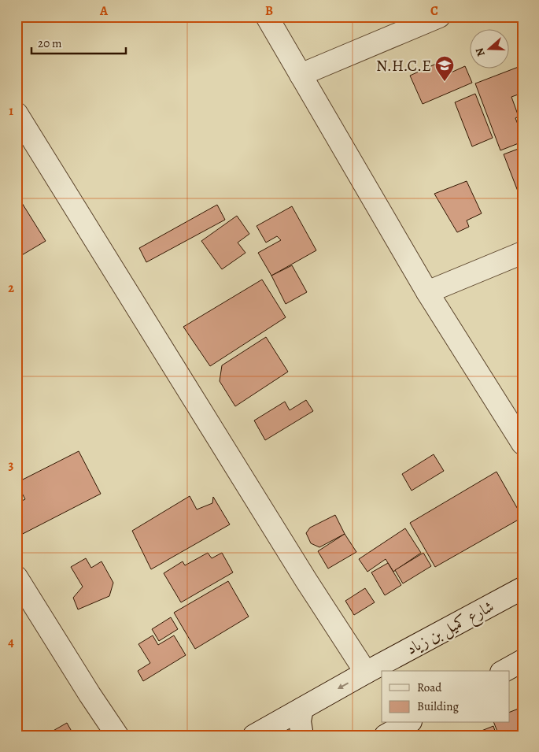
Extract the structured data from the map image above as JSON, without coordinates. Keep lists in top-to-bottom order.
{
  "streets": {
    "street": ["شارع كميل بن زياد"]
  },
  "places": {
    "school or university": ["N.H.C.E"]
  },
  "legend": ["Road", "Building"],
  "scale_bar": "20 m",
  "north": "left",
  "grid": {
    "columns": ["A", "B", "C"],
    "rows": [
      "1",
      "2",
      "3",
      "4"
    ]
  }
}
